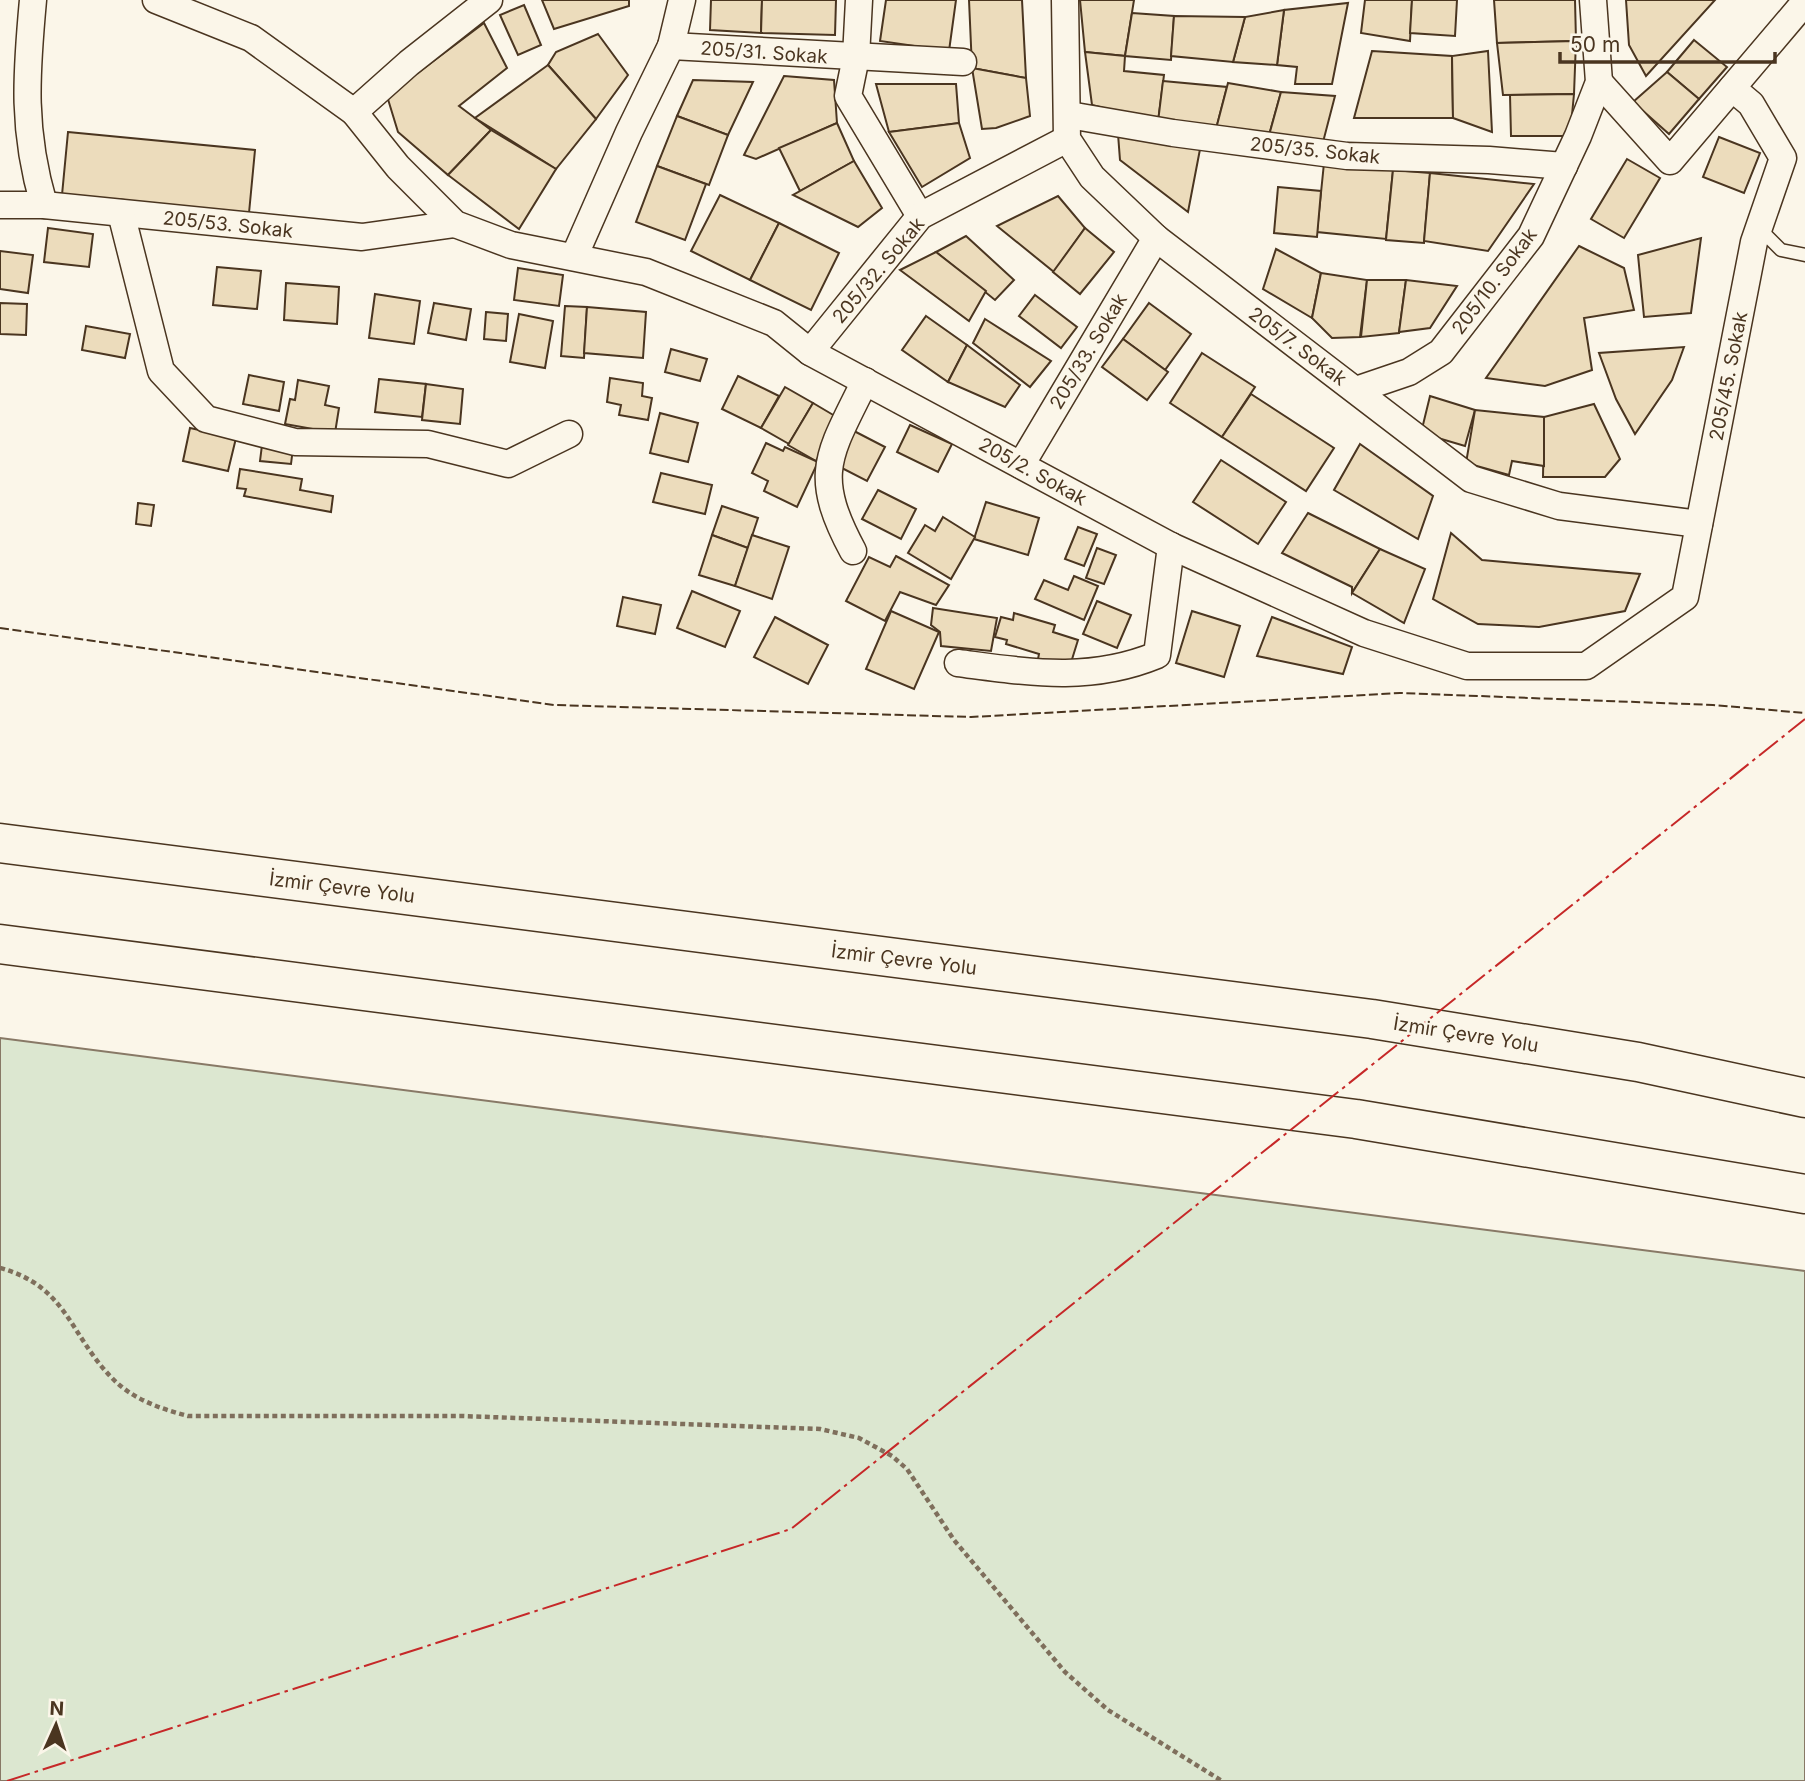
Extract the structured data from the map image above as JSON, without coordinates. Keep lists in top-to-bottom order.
{
  "streets": {
    "highway": ["İzmir Çevre Yolu"],
    "street": [
      "205/31. Sokak",
      "205/35. Sokak",
      "205/53. Sokak",
      "205/32. Sokak",
      "205/10. Sokak",
      "205/7. Sokak",
      "205/33. Sokak",
      "205/45. Sokak",
      "205/2. Sokak"
    ]
  },
  "crossings": [
    ["205/31. Sokak", "205/32. Sokak"],
    ["205/35. Sokak", "205/32. Sokak"],
    ["205/35. Sokak", "205/10. Sokak"],
    ["205/35. Sokak", "205/7. Sokak"],
    ["205/53. Sokak", "205/2. Sokak"],
    ["205/32. Sokak", "205/7. Sokak"],
    ["205/32. Sokak", "205/2. Sokak"],
    ["205/10. Sokak", "205/7. Sokak"],
    ["205/7. Sokak", "205/33. Sokak"],
    ["205/7. Sokak", "205/45. Sokak"],
    ["205/7. Sokak", "205/2. Sokak"],
    ["205/33. Sokak", "205/2. Sokak"],
    ["205/45. Sokak", "205/2. Sokak"]
  ],
  "scale_bar": "50 m",
  "north": "top"
}
